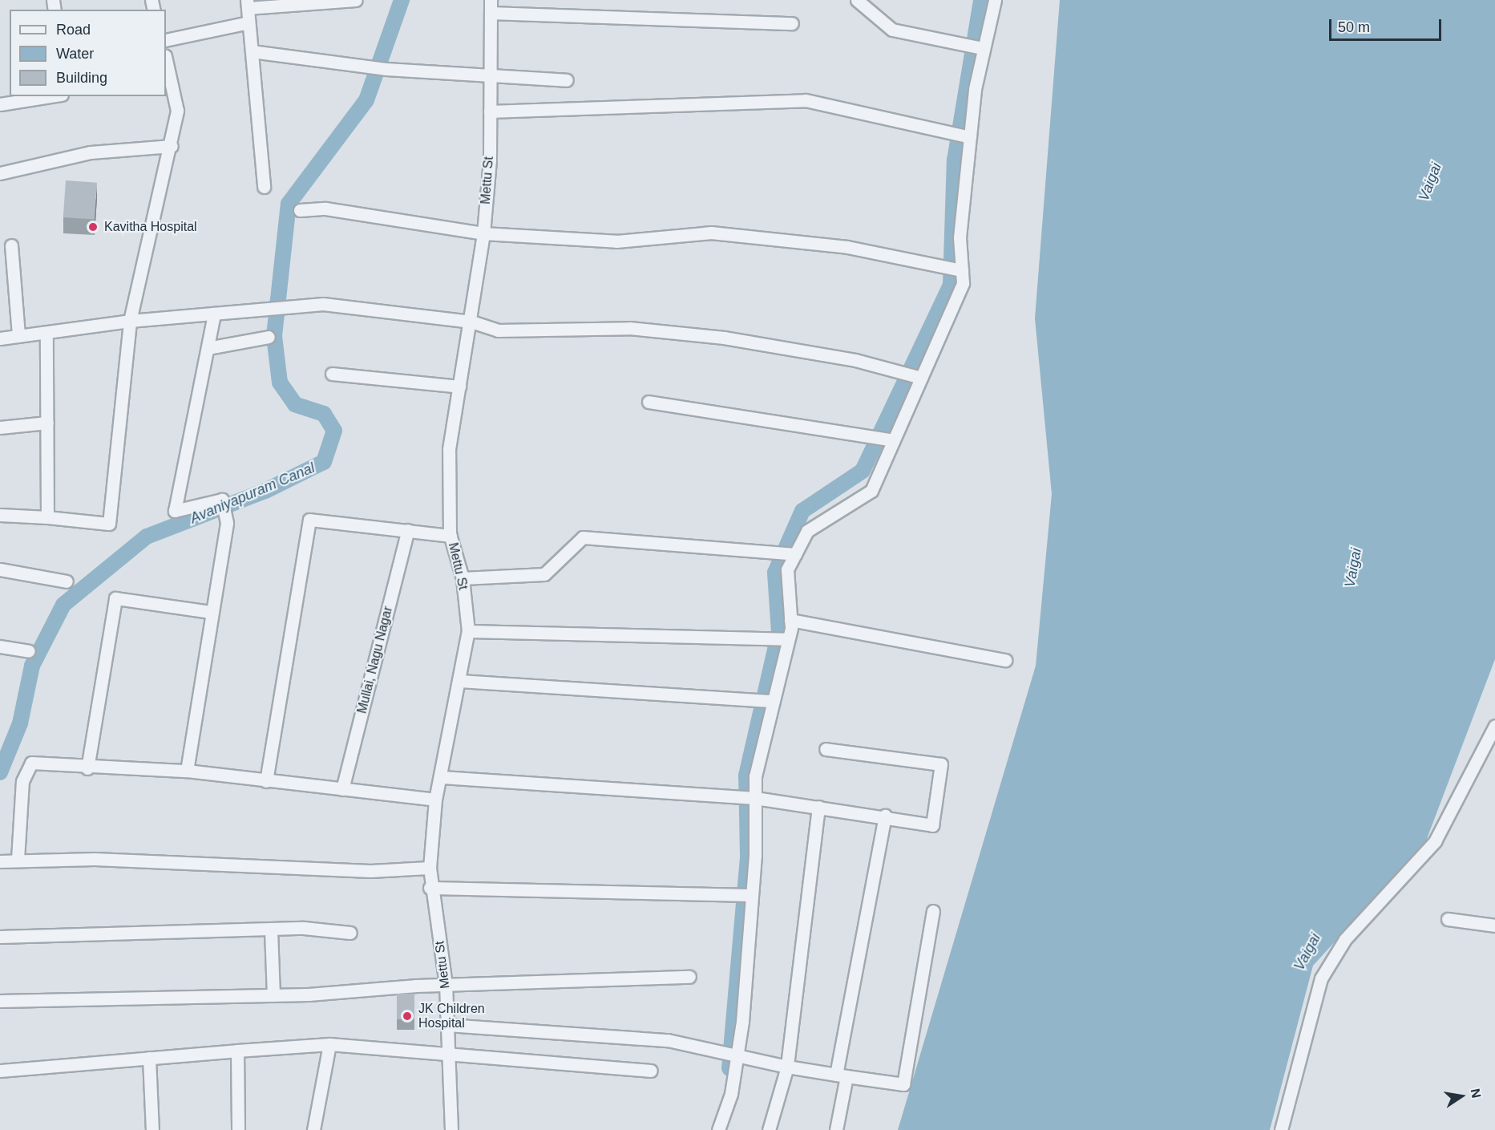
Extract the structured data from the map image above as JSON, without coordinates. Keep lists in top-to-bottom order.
{
  "streets": {
    "street": ["Mettu St", "Mullai, Nagu Nagar"]
  },
  "water": ["Vaigai", "Avaniyapuram Canal"],
  "places": ["Kavitha Hospital", "JK Children Hospital"],
  "legend": ["Road", "Water", "Building"],
  "scale_bar": "50 m",
  "north": "right"
}
